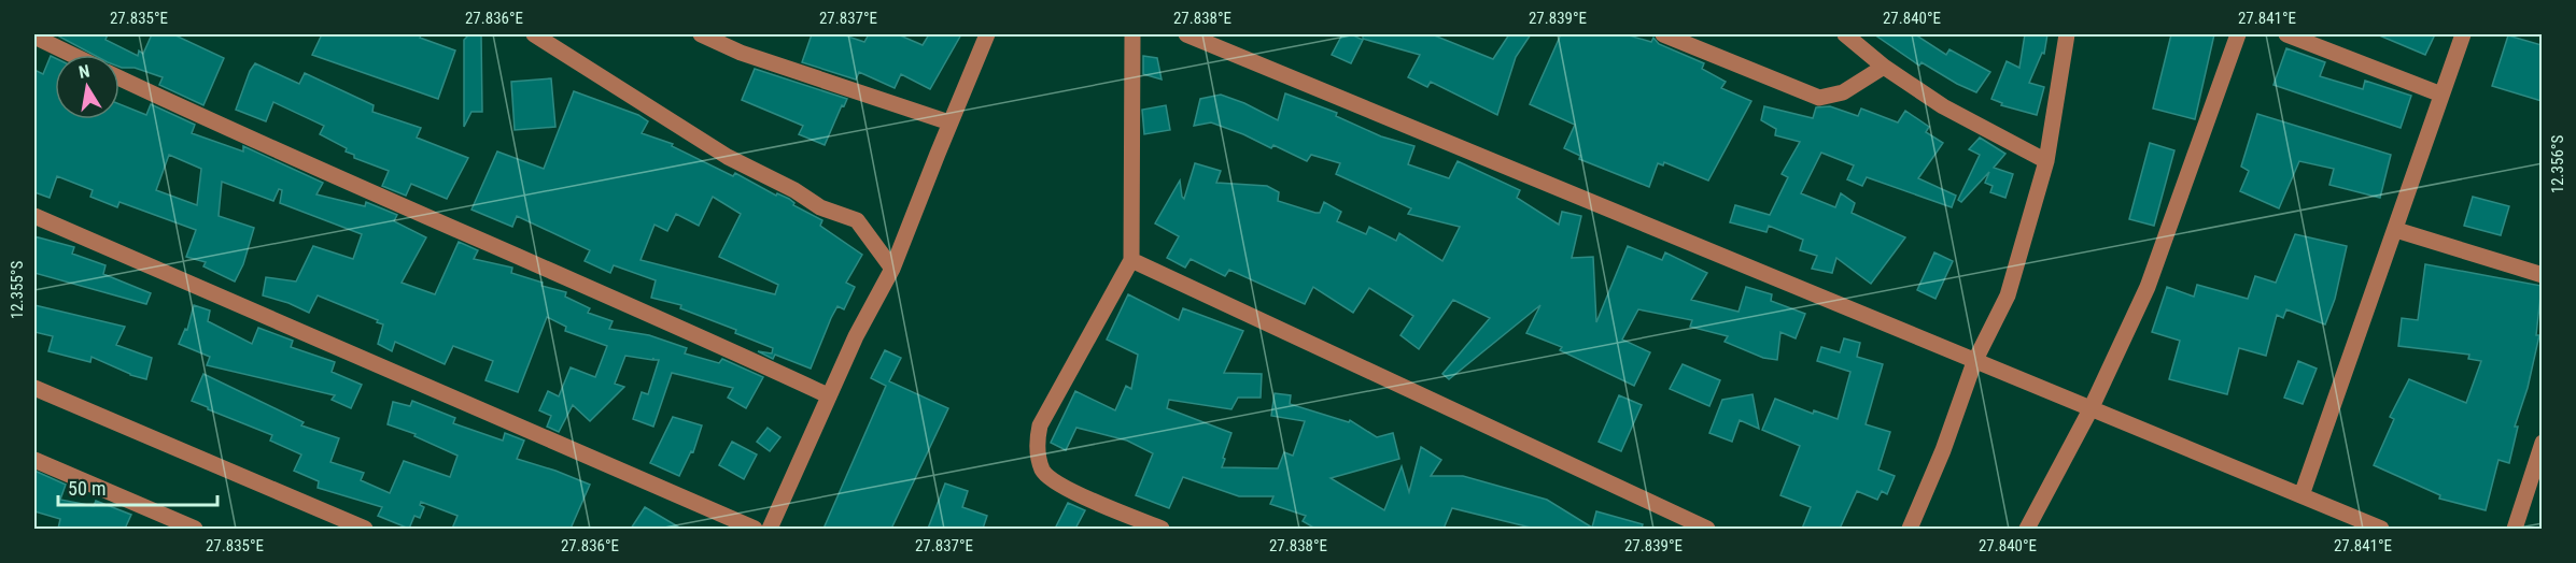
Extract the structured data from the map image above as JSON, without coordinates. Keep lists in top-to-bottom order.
{
  "scale_bar": "50 m",
  "north": "top",
  "coordinates": [
    "27.835°E",
    "27.836°E",
    "27.837°E",
    "27.838°E",
    "27.839°E",
    "27.840°E",
    "27.841°E",
    "12.356°S",
    "12.355°S"
  ]
}
